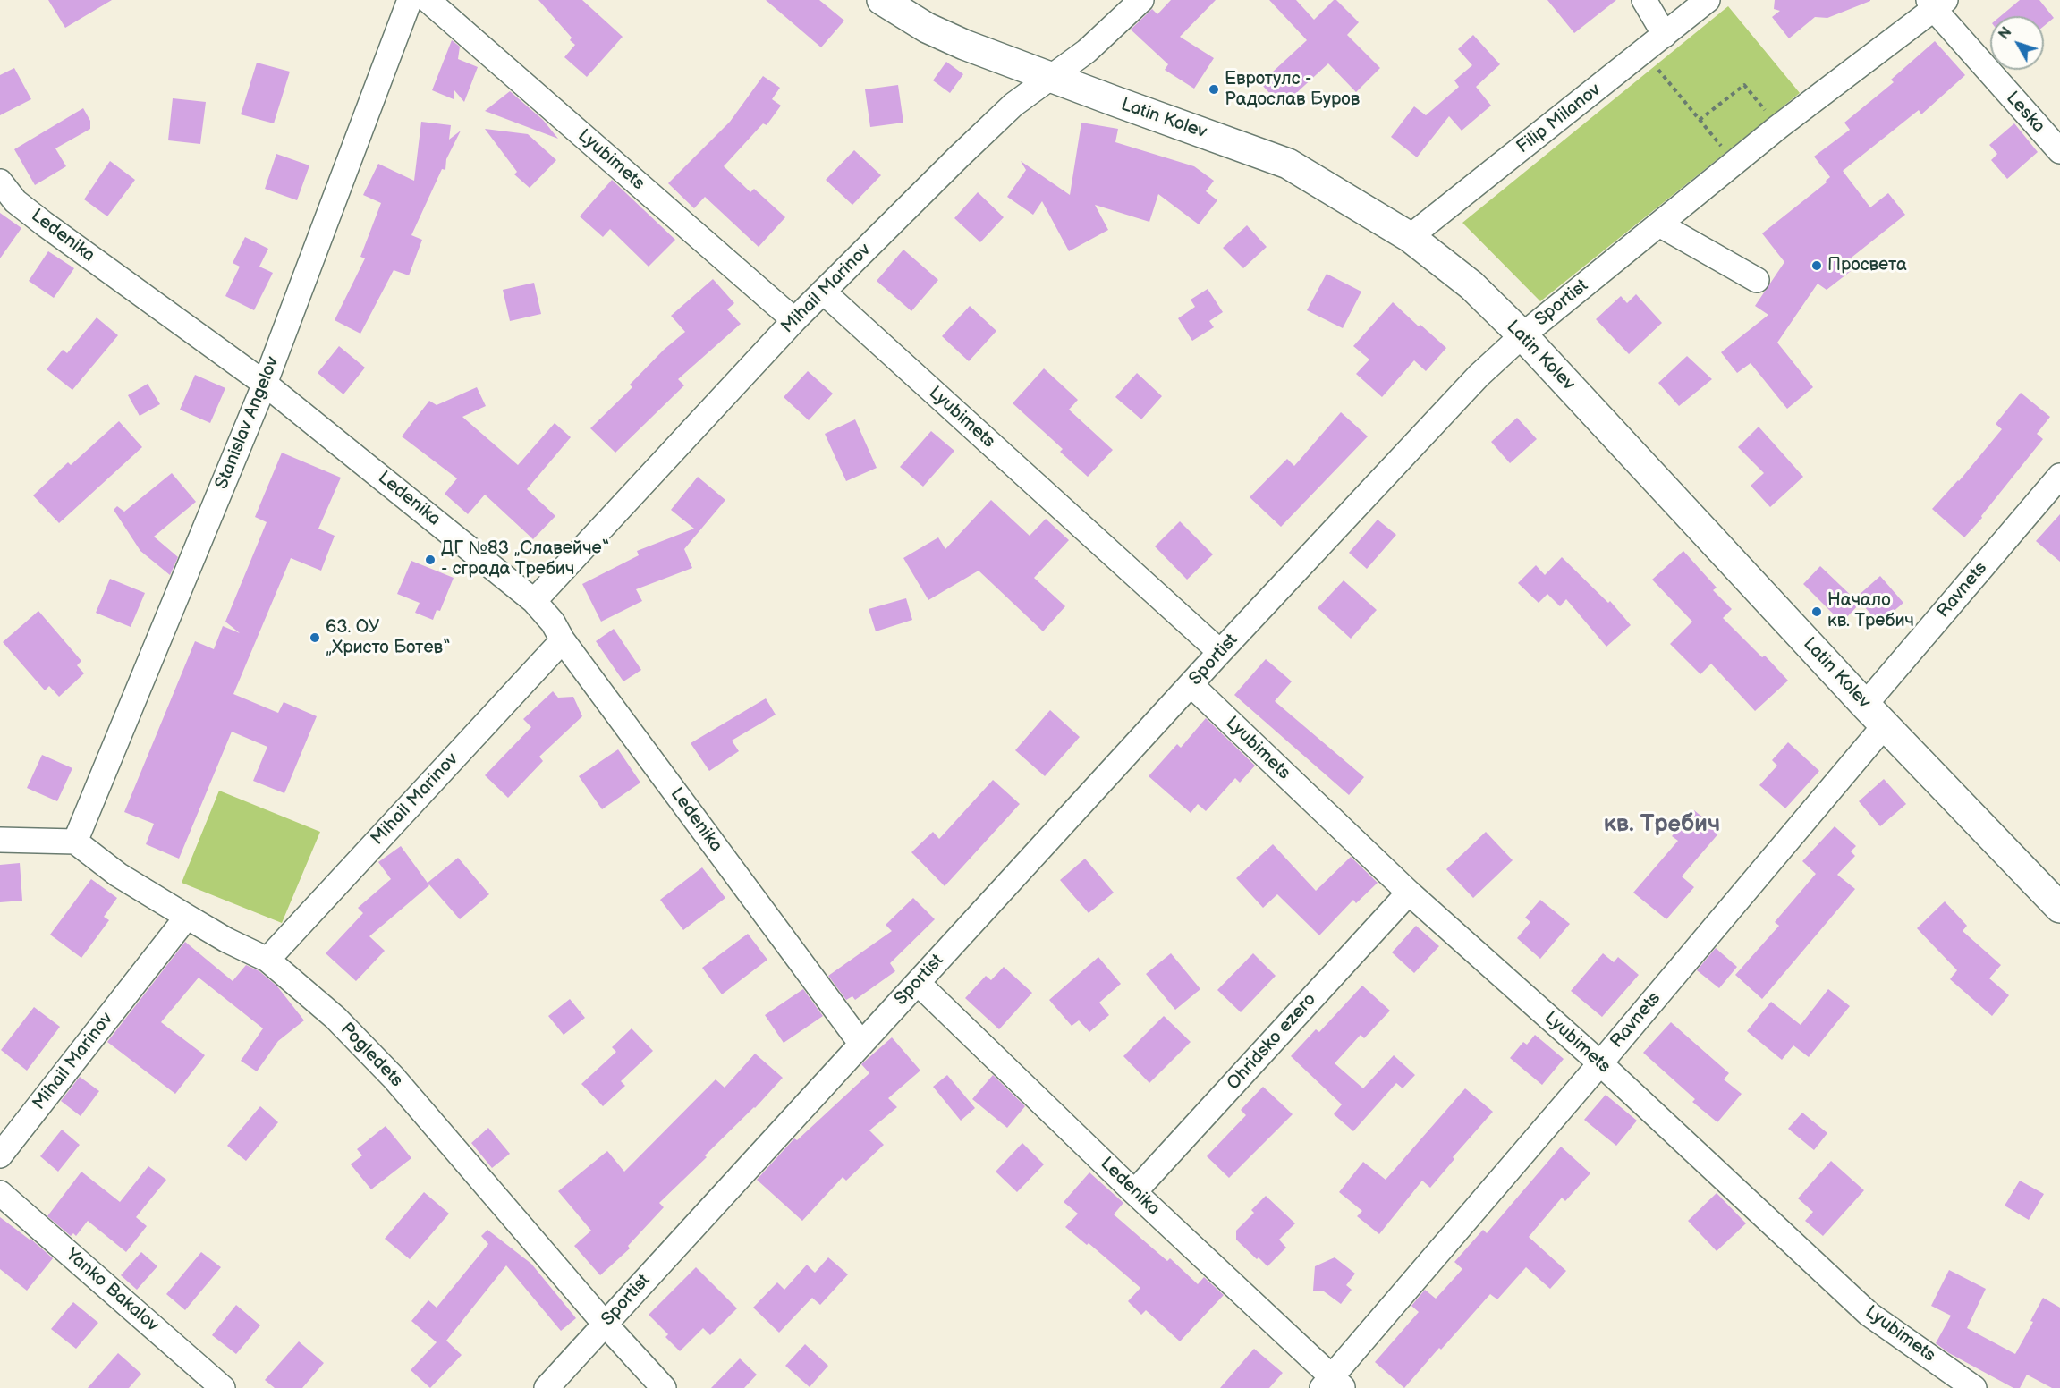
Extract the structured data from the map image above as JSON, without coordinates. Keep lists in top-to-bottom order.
{
  "streets": {
    "main road": ["Latin Kolev"],
    "street": [
      "Leska",
      "Filip Milanov",
      "Lyubimets",
      "Ledenika",
      "Mihail Marinov",
      "Sportist",
      "Stanislav Angelov",
      "Ravnets",
      "Ohridsko ezero",
      "Pogledets",
      "Yanko Bakalov"
    ]
  },
  "crossings": [
    ["Leska", "Sportist"],
    ["Latin Kolev", "Filip Milanov"],
    ["Latin Kolev", "Mihail Marinov"],
    ["Latin Kolev", "Sportist"],
    ["Latin Kolev", "Ravnets"],
    ["Lyubimets", "Mihail Marinov"],
    ["Lyubimets", "Sportist"],
    ["Lyubimets", "Ravnets"],
    ["Lyubimets", "Ohridsko ezero"],
    ["Ledenika", "Mihail Marinov"],
    ["Ledenika", "Sportist"],
    ["Ledenika", "Stanislav Angelov"],
    ["Ledenika", "Ravnets"],
    ["Ledenika", "Ohridsko ezero"],
    ["Mihail Marinov", "Pogledets"],
    ["Sportist", "Pogledets"],
    ["Stanislav Angelov", "Pogledets"]
  ],
  "districts": ["кв. Требич"],
  "places": [
    "Евротулс - Радослав Буров",
    "Просвета",
    "ДГ №83 „Славейче“ - сграда Требич",
    "Начало кв. Требич",
    "63. ОУ „Христо Ботев“"
  ],
  "north": "top left"
}
